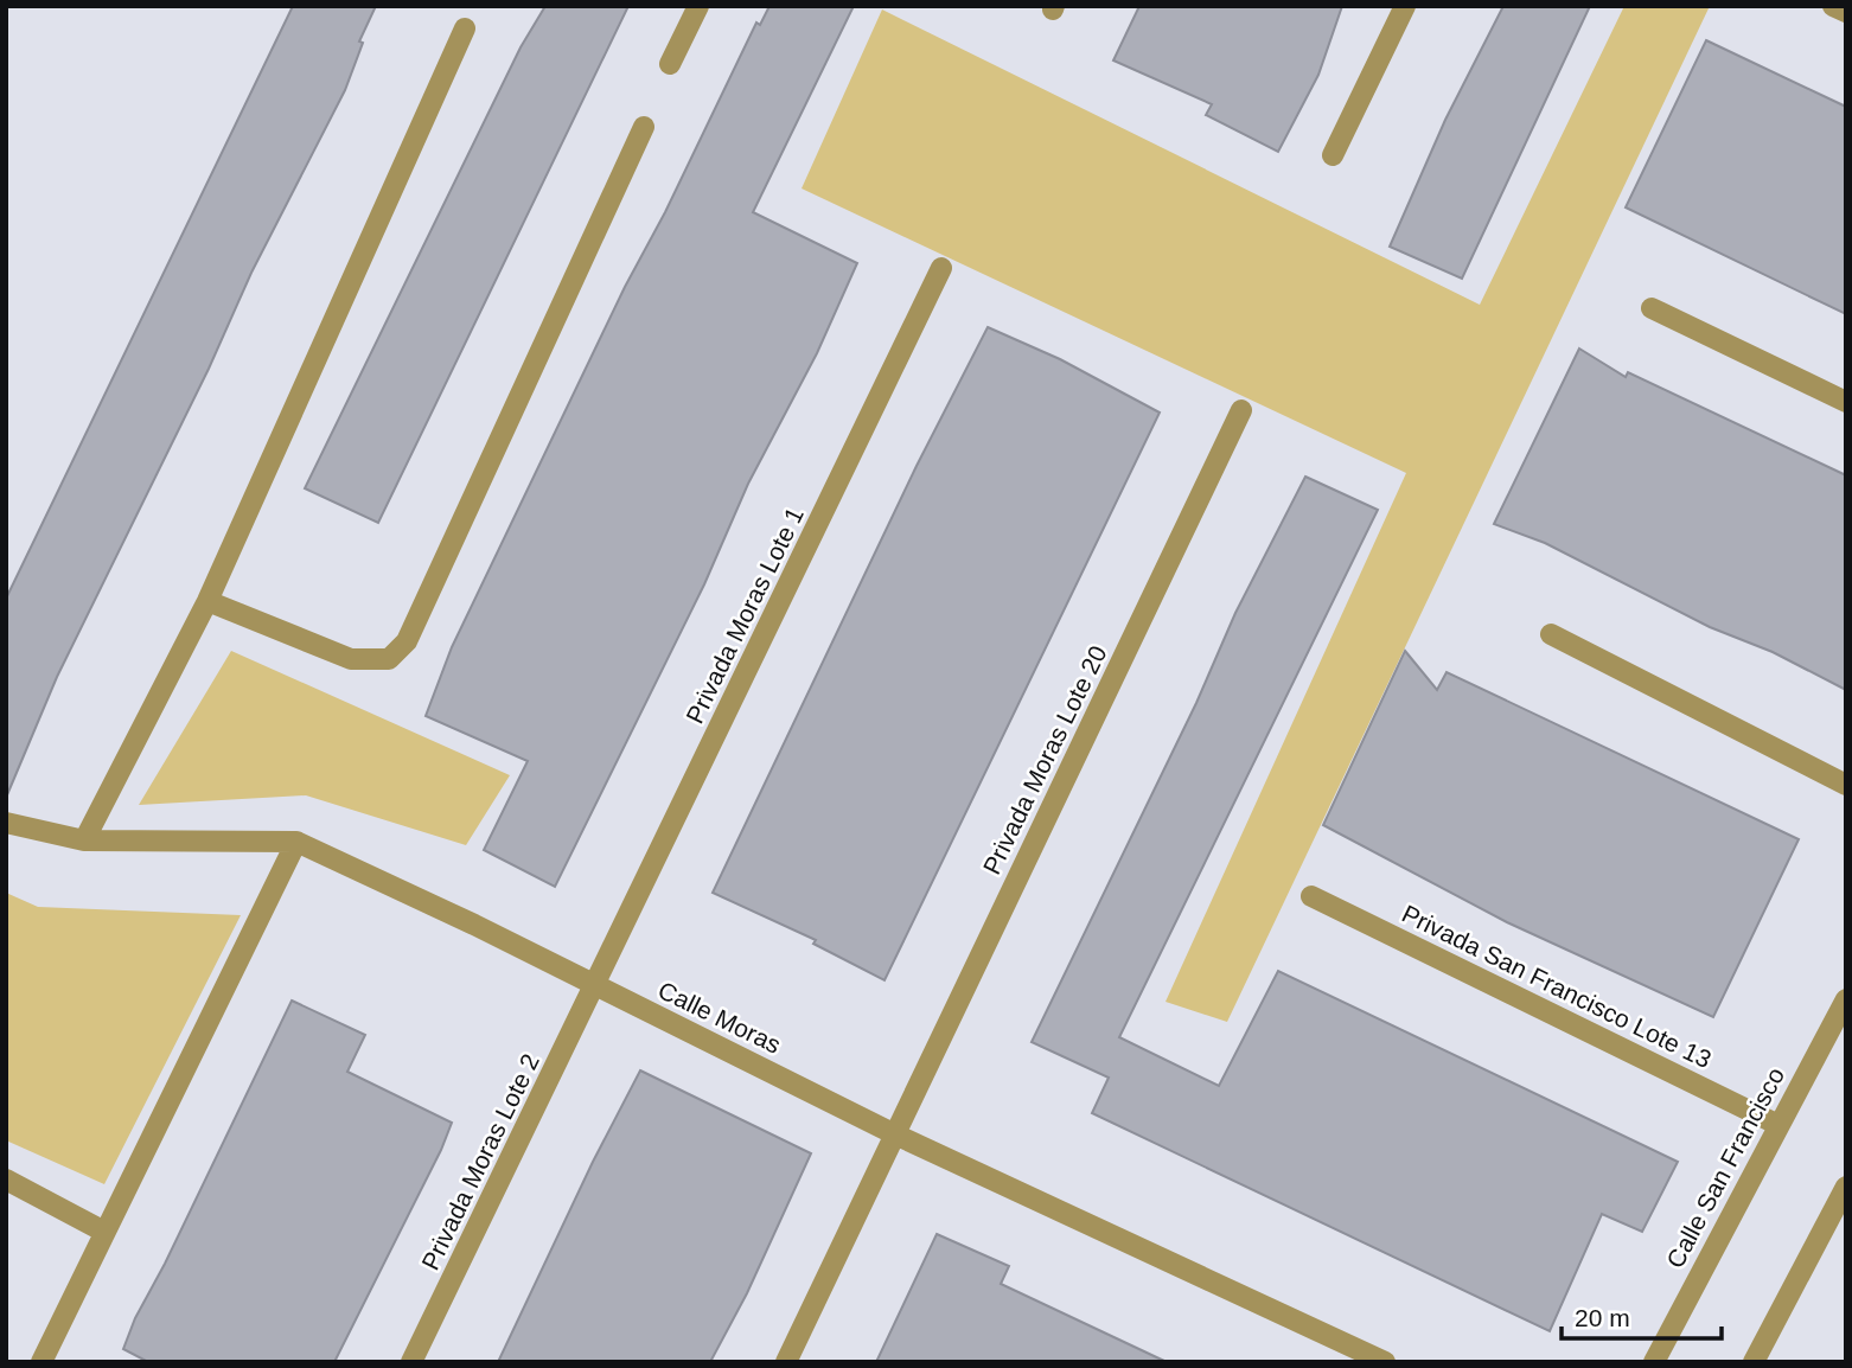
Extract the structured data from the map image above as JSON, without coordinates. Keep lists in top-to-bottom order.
{
  "streets": {
    "street": [
      "Privada Moras Lote 1",
      "Privada Moras Lote 20",
      "Privada San Francisco Lote 13",
      "Calle Moras",
      "Privada Moras Lote 2",
      "Calle San Francisco"
    ]
  },
  "crossings": [
    ["Privada Moras Lote 1", "Calle Moras"],
    ["Privada Moras Lote 1", "Privada Moras Lote 2"],
    ["Privada Moras Lote 20", "Calle Moras"],
    ["Privada San Francisco Lote 13", "Calle San Francisco"],
    ["Calle Moras", "Privada Moras Lote 2"]
  ],
  "scale_bar": "20 m"
}
